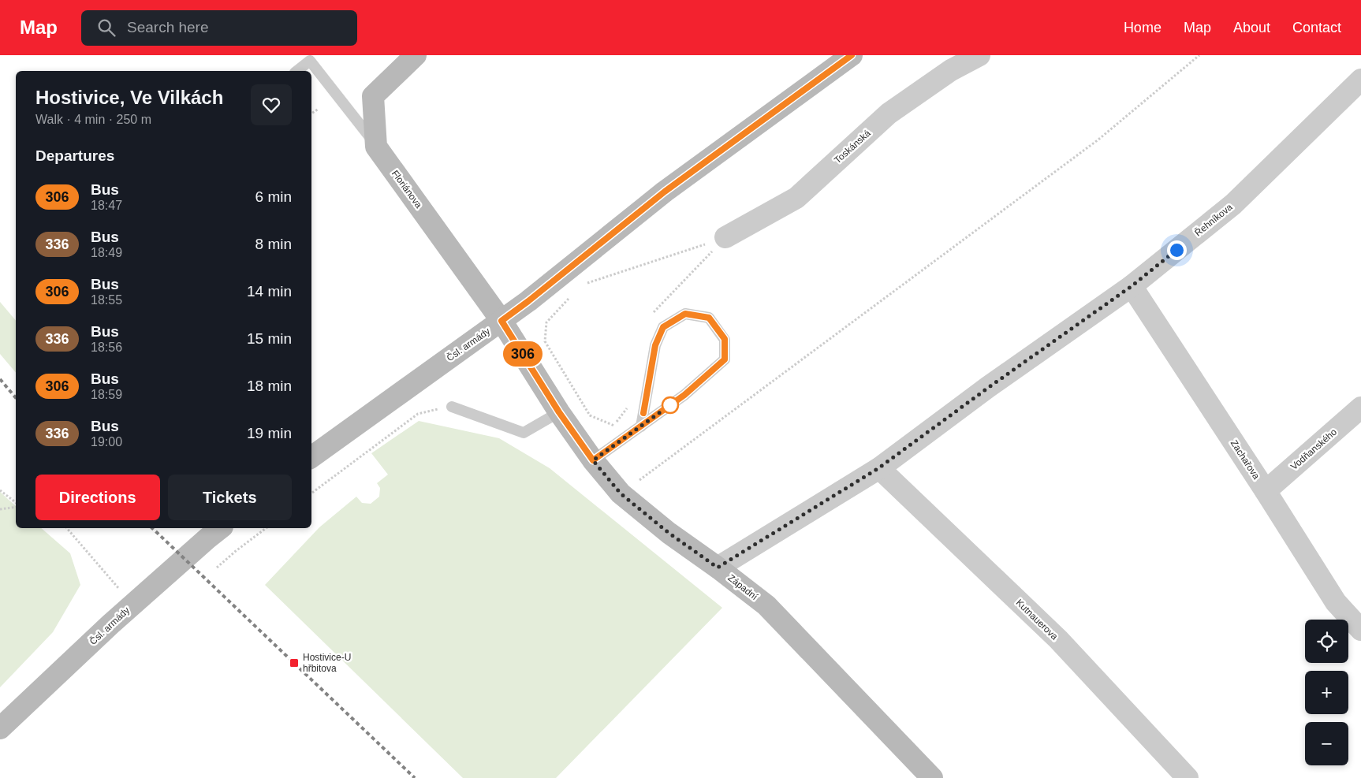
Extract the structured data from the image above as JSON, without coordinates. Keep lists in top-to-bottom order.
{
  "streets": {
    "main road": ["Floriánova", "Čsl. armády", "Západní"],
    "street": [
      "Toskánská",
      "Řehníkova",
      "Vodňanského",
      "Zachařova",
      "Kutnauerova"
    ]
  },
  "crossings": [
    ["Floriánova", "Čsl. armády"],
    ["Floriánova", "Západní"],
    ["Řehníkova", "Zachařova"],
    ["Řehníkova", "Západní"],
    ["Řehníkova", "Kutnauerova"],
    ["Čsl. armády", "Západní"],
    ["Vodňanského", "Zachařova"]
  ],
  "places": {
    "transit": ["Hostivice-U hřbitova"]
  },
  "lines": ["bus line 306"],
  "page": {
    "header": "Map",
    "search": "Search here",
    "nav": [
      "Home",
      "Map",
      "About",
      "Contact"
    ],
    "on_map": "306",
    "heading": [
      ["Hostivice, Ve Vilkách", "Walk · 4 min · 250 m"],
      "Departures"
    ],
    "list": [
      {
        "mark": "306",
        "name": "Bus",
        "note": "18:47",
        "value": "6 min"
      },
      {
        "mark": "336",
        "name": "Bus",
        "note": "18:49",
        "value": "8 min"
      },
      {
        "mark": "306",
        "name": "Bus",
        "note": "18:55",
        "value": "14 min"
      },
      {
        "mark": "336",
        "name": "Bus",
        "note": "18:56",
        "value": "15 min"
      },
      {
        "mark": "306",
        "name": "Bus",
        "note": "18:59",
        "value": "18 min"
      },
      {
        "mark": "336",
        "name": "Bus",
        "note": "19:00",
        "value": "19 min"
      }
    ],
    "buttons": ["Directions", "Tickets"],
    "map_buttons": ["+", "−"]
  }
}
